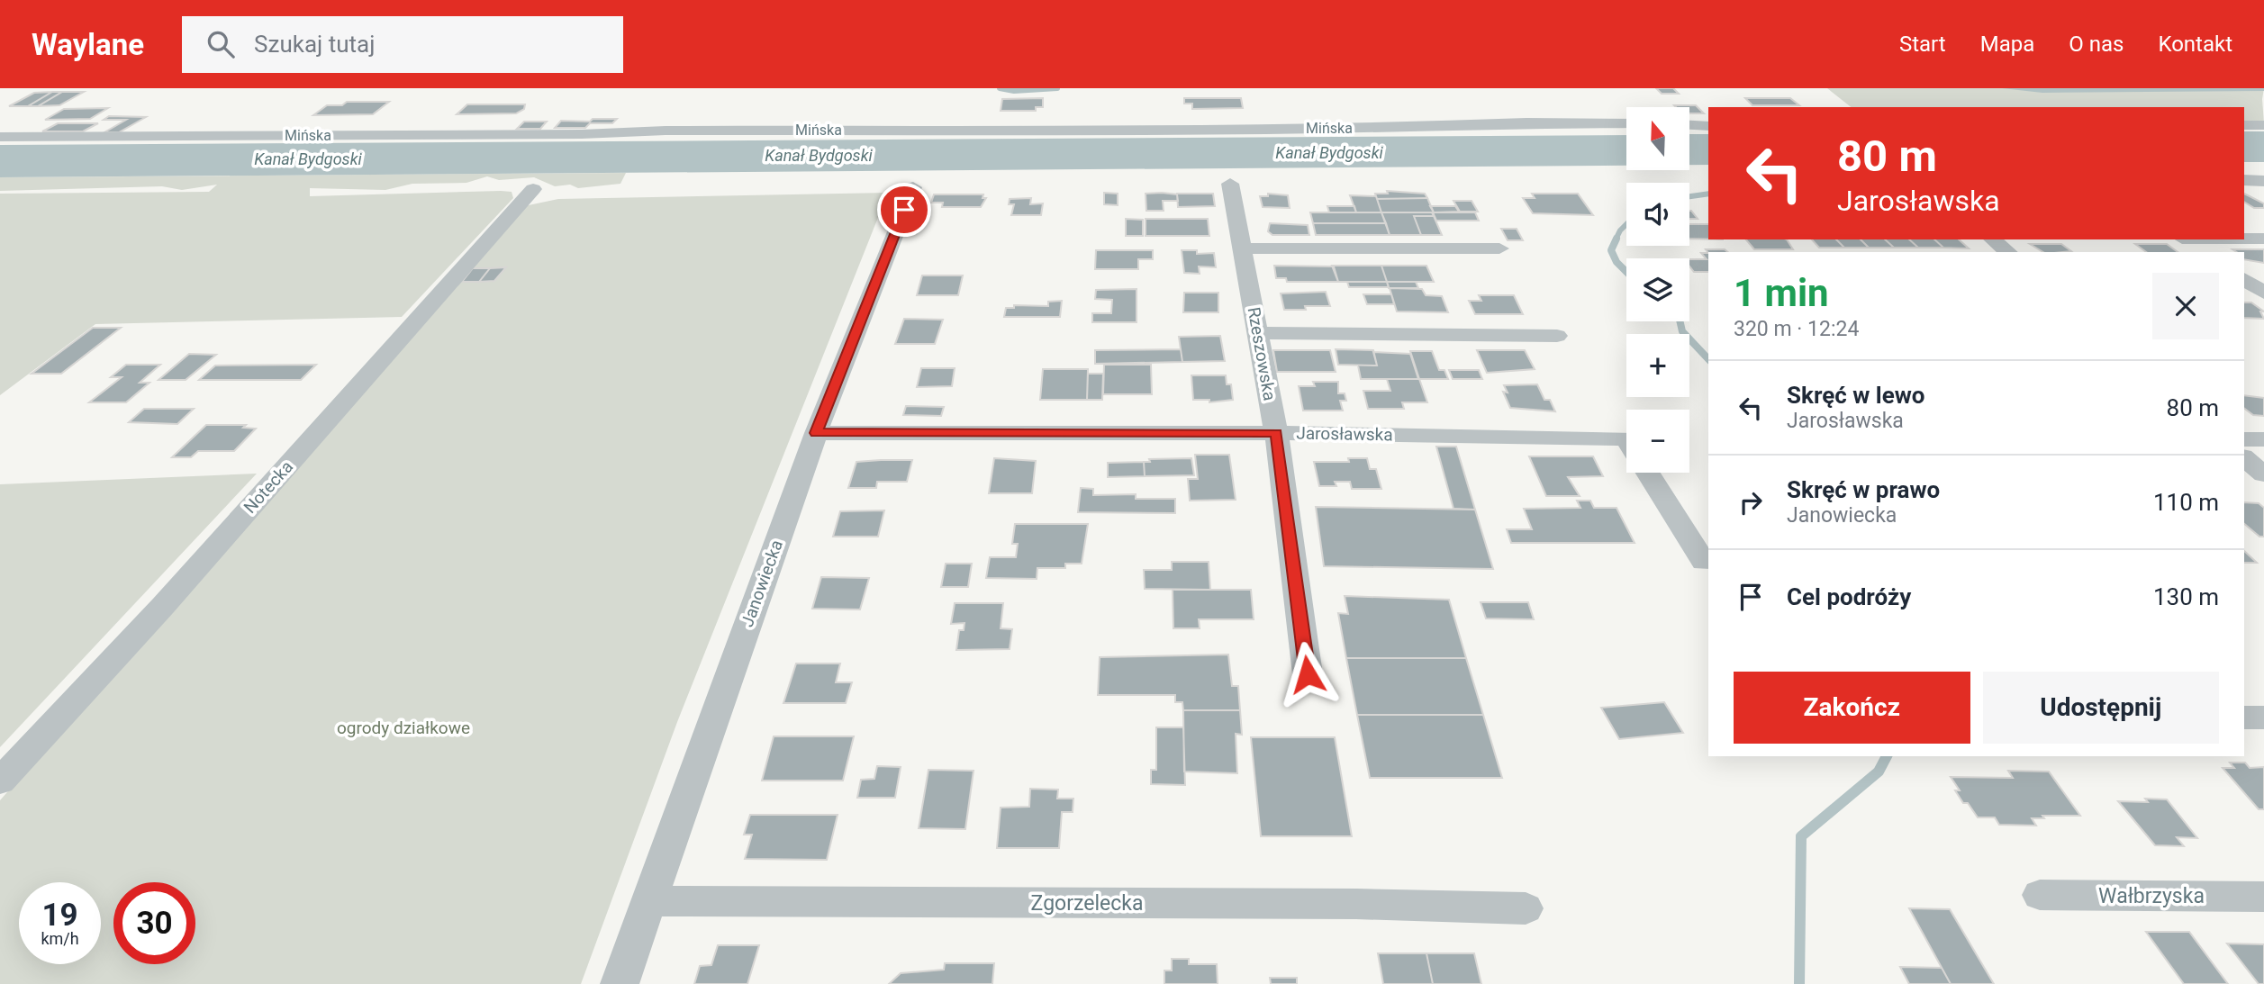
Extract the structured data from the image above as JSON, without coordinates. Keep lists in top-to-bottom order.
{
  "streets": {
    "street": [
      "Mińska",
      "Rzeszowska",
      "Jarosławska",
      "Notecka",
      "Janowiecka",
      "Wałbrzyska",
      "Zgorzelecka"
    ]
  },
  "crossings": [
    ["Rzeszowska", "Jarosławska"],
    ["Jarosławska", "Janowiecka"],
    ["Janowiecka", "Zgorzelecka"]
  ],
  "water": ["Kanał Bydgoski"],
  "parks": ["ogrody działkowe"],
  "north": "top",
  "page": {
    "header": "Waylane",
    "search": "Szukaj tutaj",
    "nav": [
      "Start",
      "Mapa",
      "O nas",
      "Kontakt"
    ],
    "map_buttons": ["+", "−"],
    "turn": ["80 m", "Jarosławska"],
    "heading": ["1 min", "320 m · 12:24"],
    "list": [
      {
        "name": "Skręć w lewo",
        "note": "Jarosławska",
        "value": "80 m"
      },
      {
        "name": "Skręć w prawo",
        "note": "Janowiecka",
        "value": "110 m"
      },
      {
        "name": "Cel podróży",
        "value": "130 m"
      }
    ],
    "buttons": ["Zakończ", "Udostępnij"],
    "speed": "19 km/h",
    "limit": "30"
  }
}
